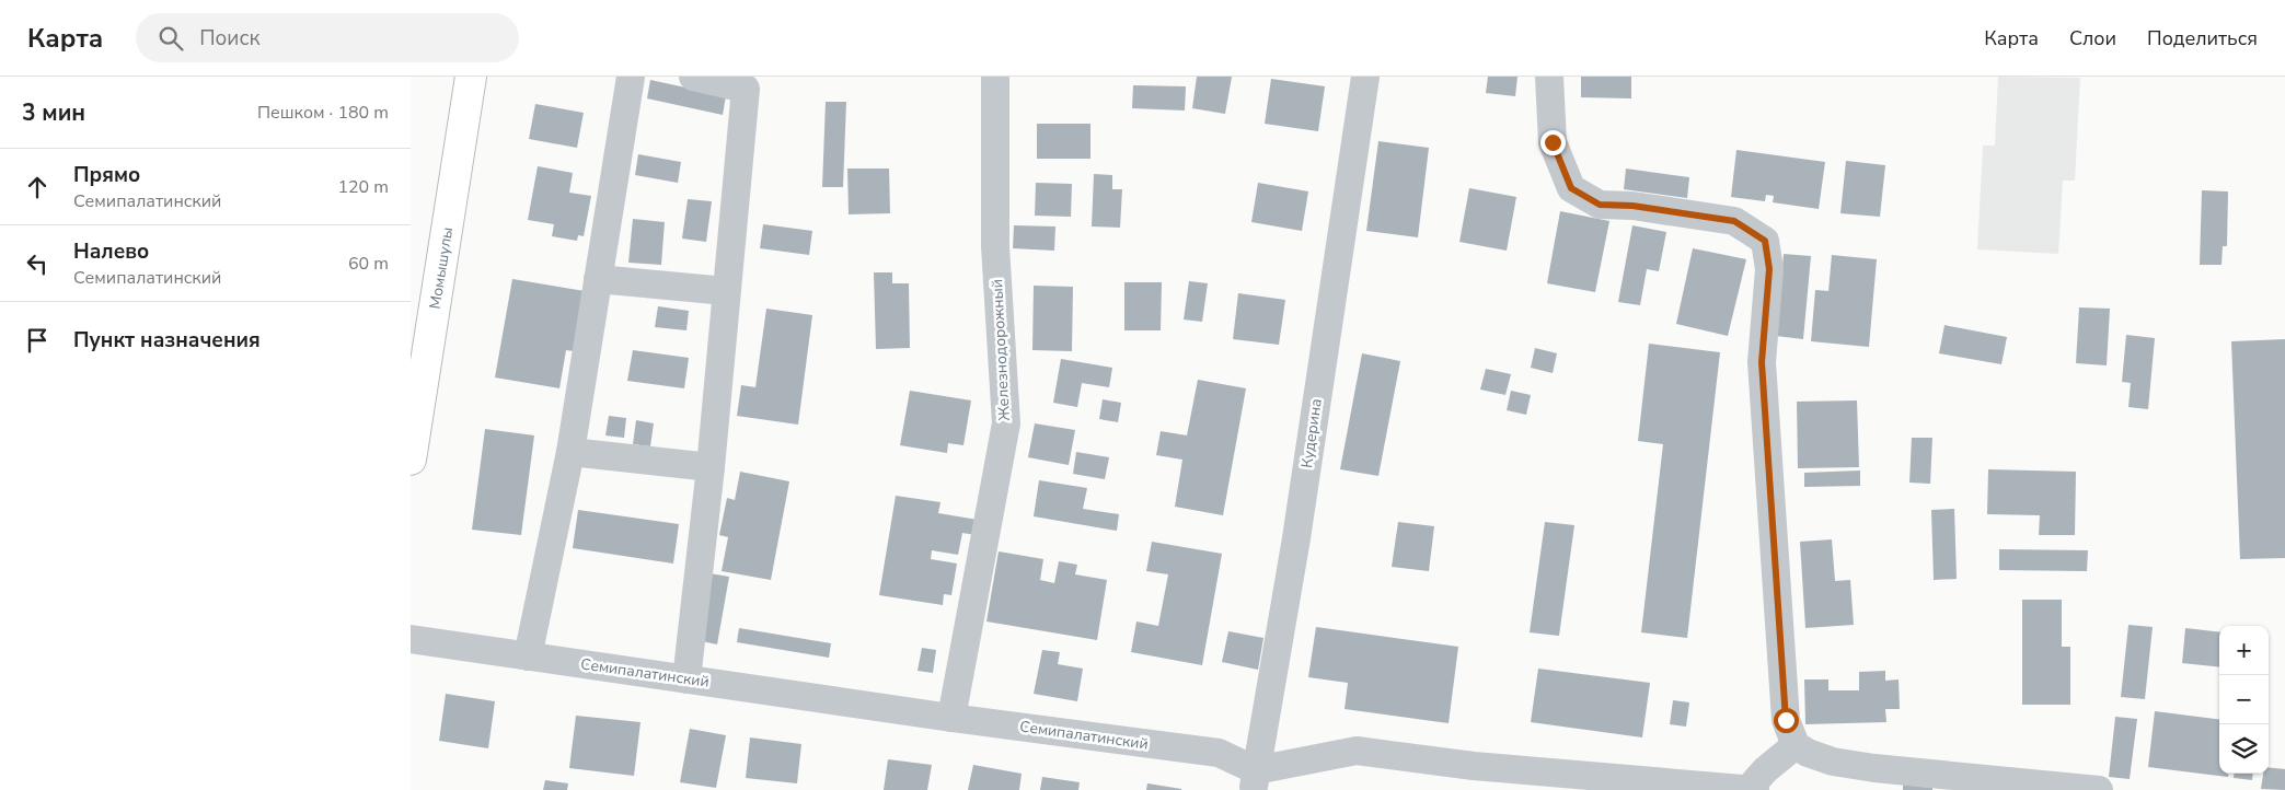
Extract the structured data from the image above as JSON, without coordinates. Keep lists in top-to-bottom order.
{
  "streets": {
    "main road": ["Момышулы"],
    "street": ["Железнодорожный", "Кудерина", "Семипалатинский"]
  },
  "crossings": [
    ["Железнодорожный", "Семипалатинский"],
    ["Кудерина", "Семипалатинский"]
  ],
  "page": {
    "header": "Карта",
    "search": "Поиск",
    "nav": ["Карта", "Слои", "Поделиться"],
    "heading": ["3 мин", "Пешком · 180 m"],
    "list": [
      ["Прямо", "Семипалатинский", "120 m"],
      ["Налево", "Семипалатинский", "60 m"],
      "Пункт назначения"
    ],
    "map_buttons": ["+", "−"]
  }
}
